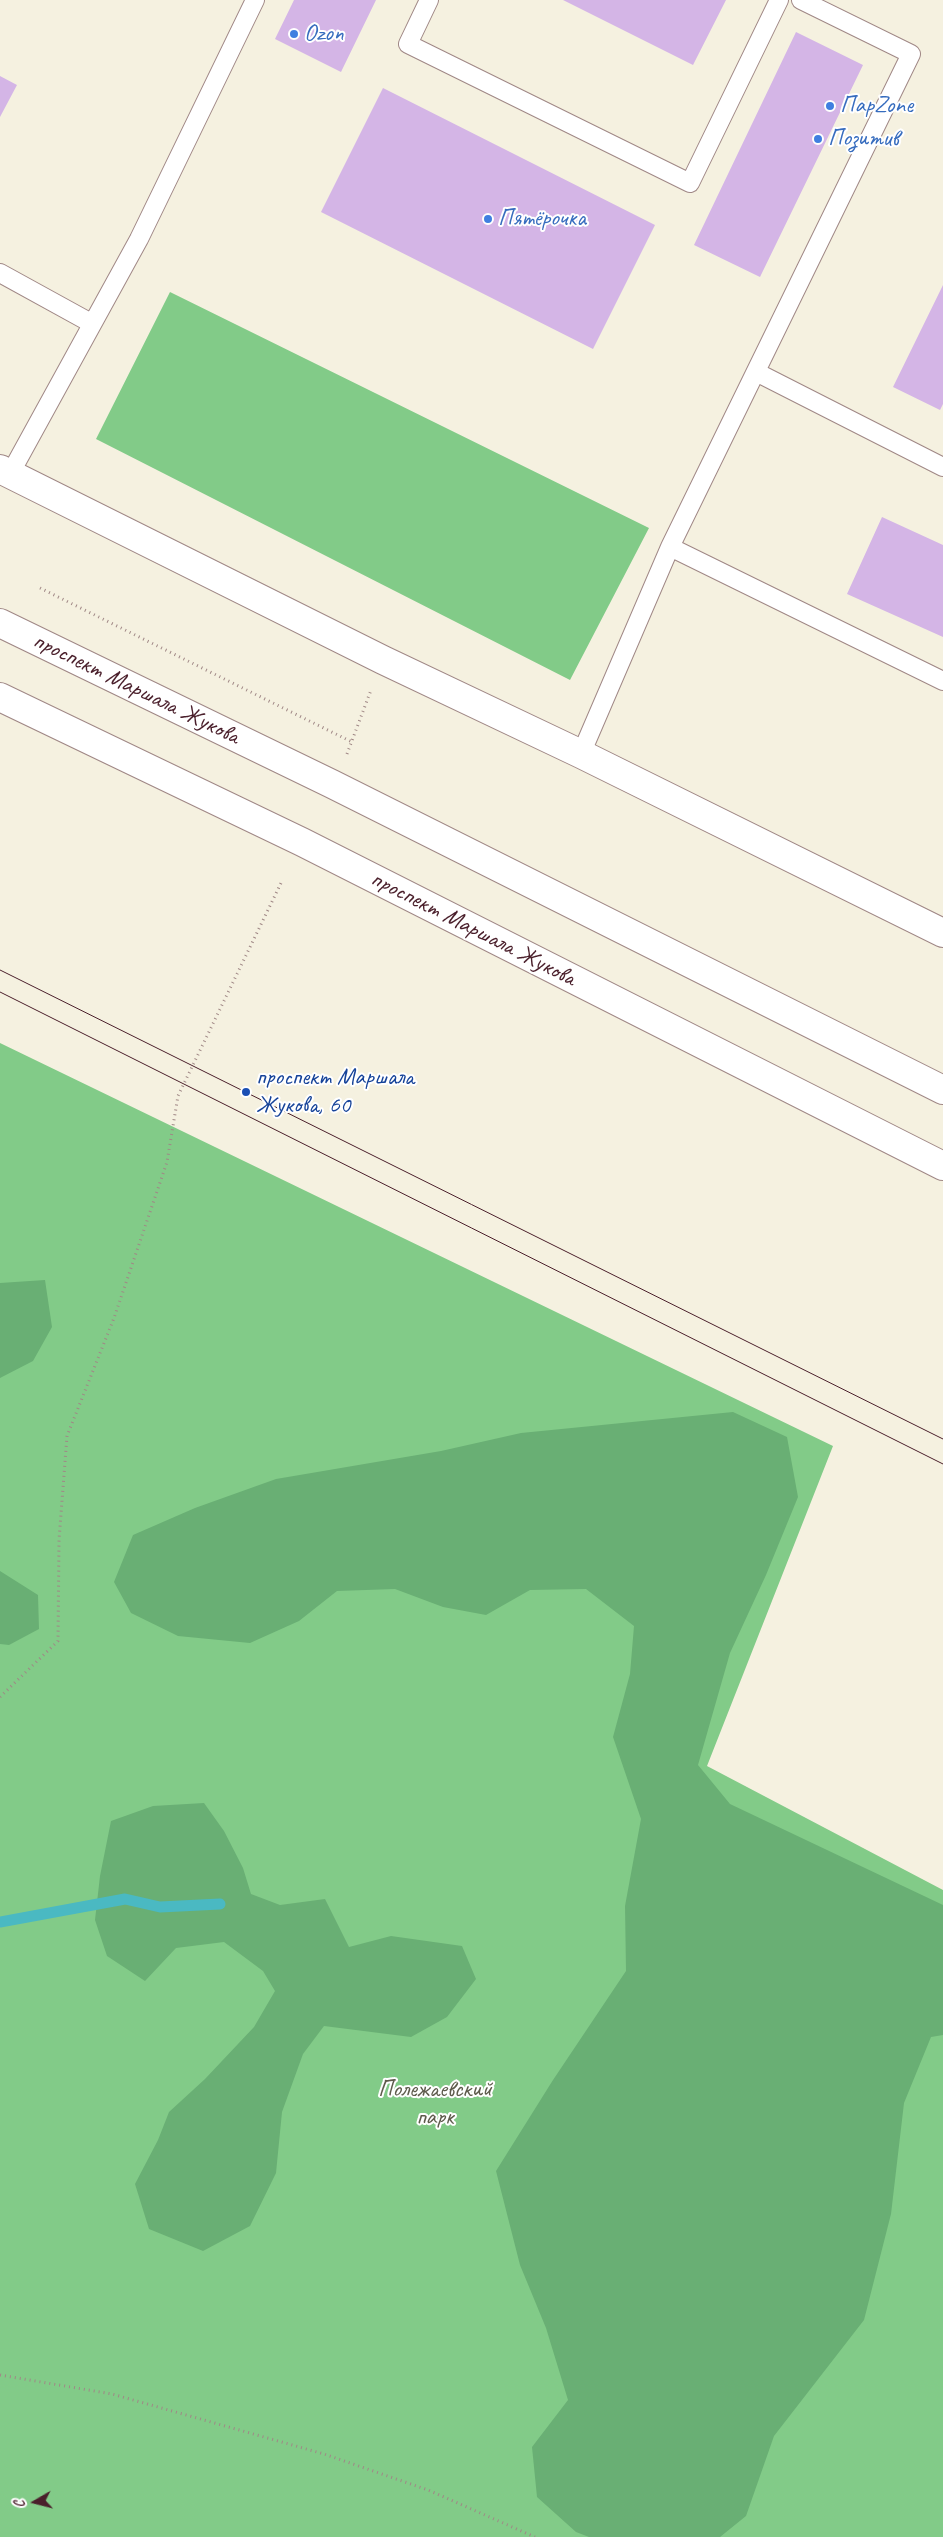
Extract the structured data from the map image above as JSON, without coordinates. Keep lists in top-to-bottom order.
{
  "streets": {
    "main road": ["проспект Маршала Жукова"]
  },
  "parks": ["Полежаевский парк"],
  "places": [
    "Ozon",
    "ПарZone",
    "Позитив",
    "Пятёрочка",
    "проспект Маршала Жукова, 60"
  ],
  "north": "left"
}
